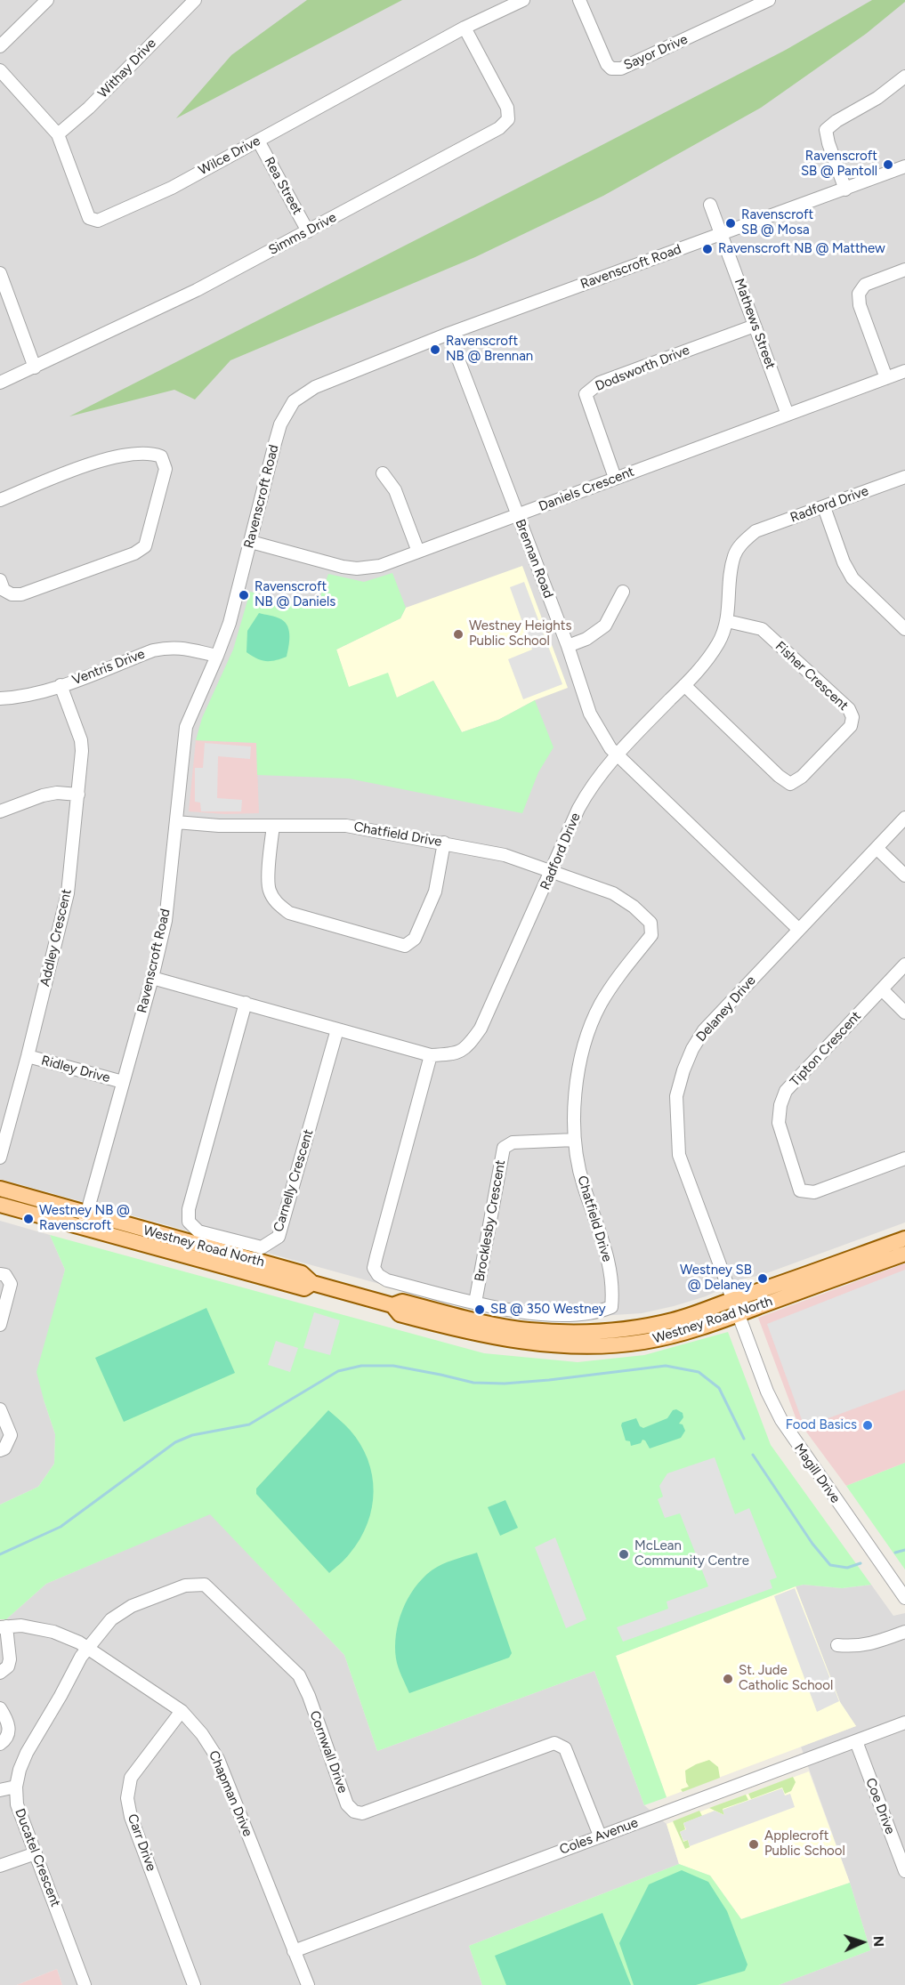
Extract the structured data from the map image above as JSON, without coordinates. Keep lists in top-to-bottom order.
{
  "streets": {
    "main road": ["Westney Road North"],
    "street": [
      "Sayor Drive",
      "Withay Drive",
      "Wilce Drive",
      "Rea Street",
      "Simms Drive",
      "Ravenscroft Road",
      "Mathews Street",
      "Dodsworth Drive",
      "Daniels Crescent",
      "Radford Drive",
      "Brennan Road",
      "Ventris Drive",
      "Fisher Crescent",
      "Chatfield Drive",
      "Addley Crescent",
      "Delaney Drive",
      "Tipton Crescent",
      "Ridley Drive",
      "Carnelly Crescent",
      "Brocklesby Crescent",
      "Magill Drive",
      "Cornwall Drive",
      "Chapman Drive",
      "Coe Drive",
      "Coles Avenue",
      "Carr Drive",
      "Ducatel Crescent"
    ]
  },
  "crossings": [
    ["Withay Drive", "Wilce Drive"],
    ["Wilce Drive", "Rea Street"],
    ["Wilce Drive", "Simms Drive"],
    ["Rea Street", "Simms Drive"],
    ["Ravenscroft Road", "Mathews Street"],
    ["Ravenscroft Road", "Daniels Crescent"],
    ["Ravenscroft Road", "Radford Drive"],
    ["Ravenscroft Road", "Brennan Road"],
    ["Ravenscroft Road", "Ventris Drive"],
    ["Ravenscroft Road", "Chatfield Drive"],
    ["Ravenscroft Road", "Ridley Drive"],
    ["Ravenscroft Road", "Westney Road North"],
    ["Mathews Street", "Dodsworth Drive"],
    ["Mathews Street", "Daniels Crescent"],
    ["Dodsworth Drive", "Daniels Crescent"],
    ["Daniels Crescent", "Brennan Road"],
    ["Radford Drive", "Brennan Road"],
    ["Radford Drive", "Fisher Crescent"],
    ["Radford Drive", "Chatfield Drive"],
    ["Radford Drive", "Carnelly Crescent"],
    ["Brennan Road", "Delaney Drive"],
    ["Ventris Drive", "Addley Crescent"],
    ["Chatfield Drive", "Brocklesby Crescent"],
    ["Addley Crescent", "Ridley Drive"],
    ["Delaney Drive", "Westney Road North"],
    ["Delaney Drive", "Magill Drive"],
    ["Westney Road North", "Magill Drive"],
    ["Cornwall Drive", "Chapman Drive"],
    ["Cornwall Drive", "Coles Avenue"],
    ["Cornwall Drive", "Ducatel Crescent"],
    ["Chapman Drive", "Coles Avenue"],
    ["Chapman Drive", "Carr Drive"],
    ["Chapman Drive", "Ducatel Crescent"],
    ["Coe Drive", "Coles Avenue"]
  ],
  "places": [
    "Ravenscroft SB @ Pantoll",
    "Ravenscroft SB @ Mosa",
    "Ravenscroft NB @ Matthew",
    "Ravenscroft NB @ Brennan",
    "Ravenscroft NB @ Daniels",
    "Westney Heights Public School",
    "Westney NB @ Ravenscroft",
    "Westney SB @ Delaney",
    "SB @ 350 Westney",
    "Food Basics",
    "McLean Community Centre",
    "St. Jude Catholic School",
    "Applecroft Public School"
  ],
  "north": "right"
}
